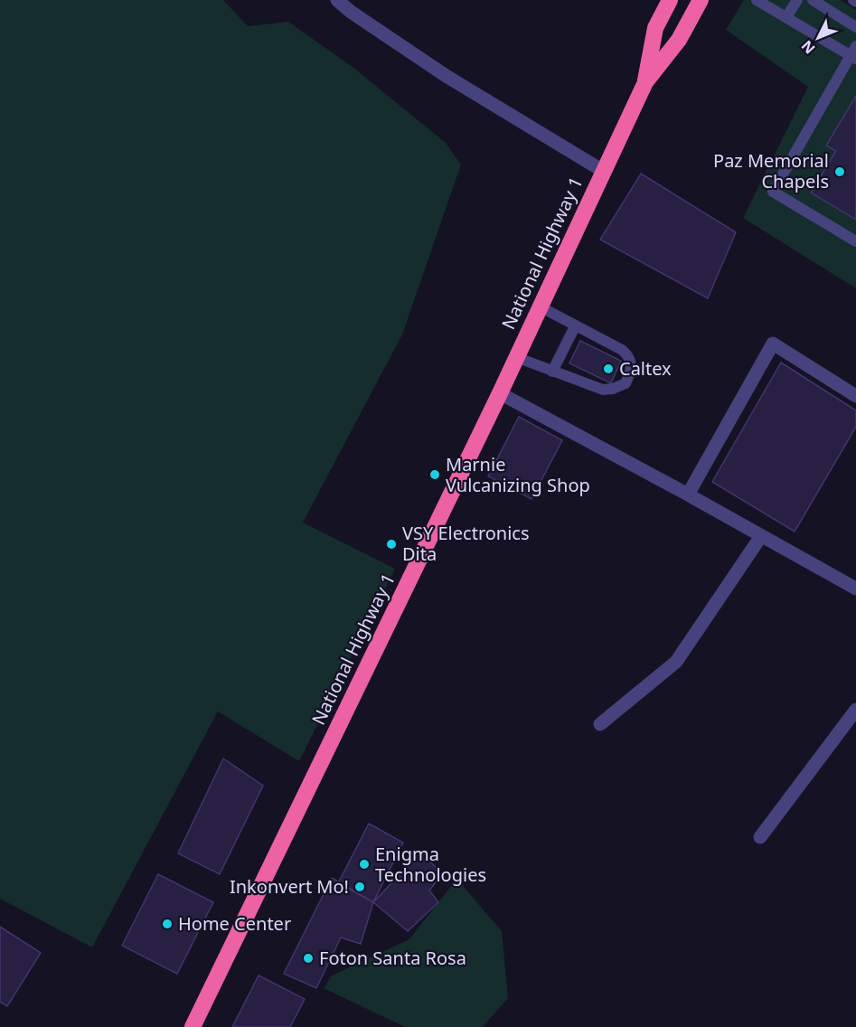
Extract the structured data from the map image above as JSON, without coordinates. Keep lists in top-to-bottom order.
{
  "streets": {
    "highway": ["National Highway 1"]
  },
  "places": [
    "Paz Memorial Chapels",
    "Caltex",
    "Marnie Vulcanizing Shop",
    "VSY Electronics Dita",
    "Enigma Technologies",
    "Inkonvert Mo!",
    "Home Center",
    "Foton Santa Rosa"
  ],
  "north": "bottom left"
}
